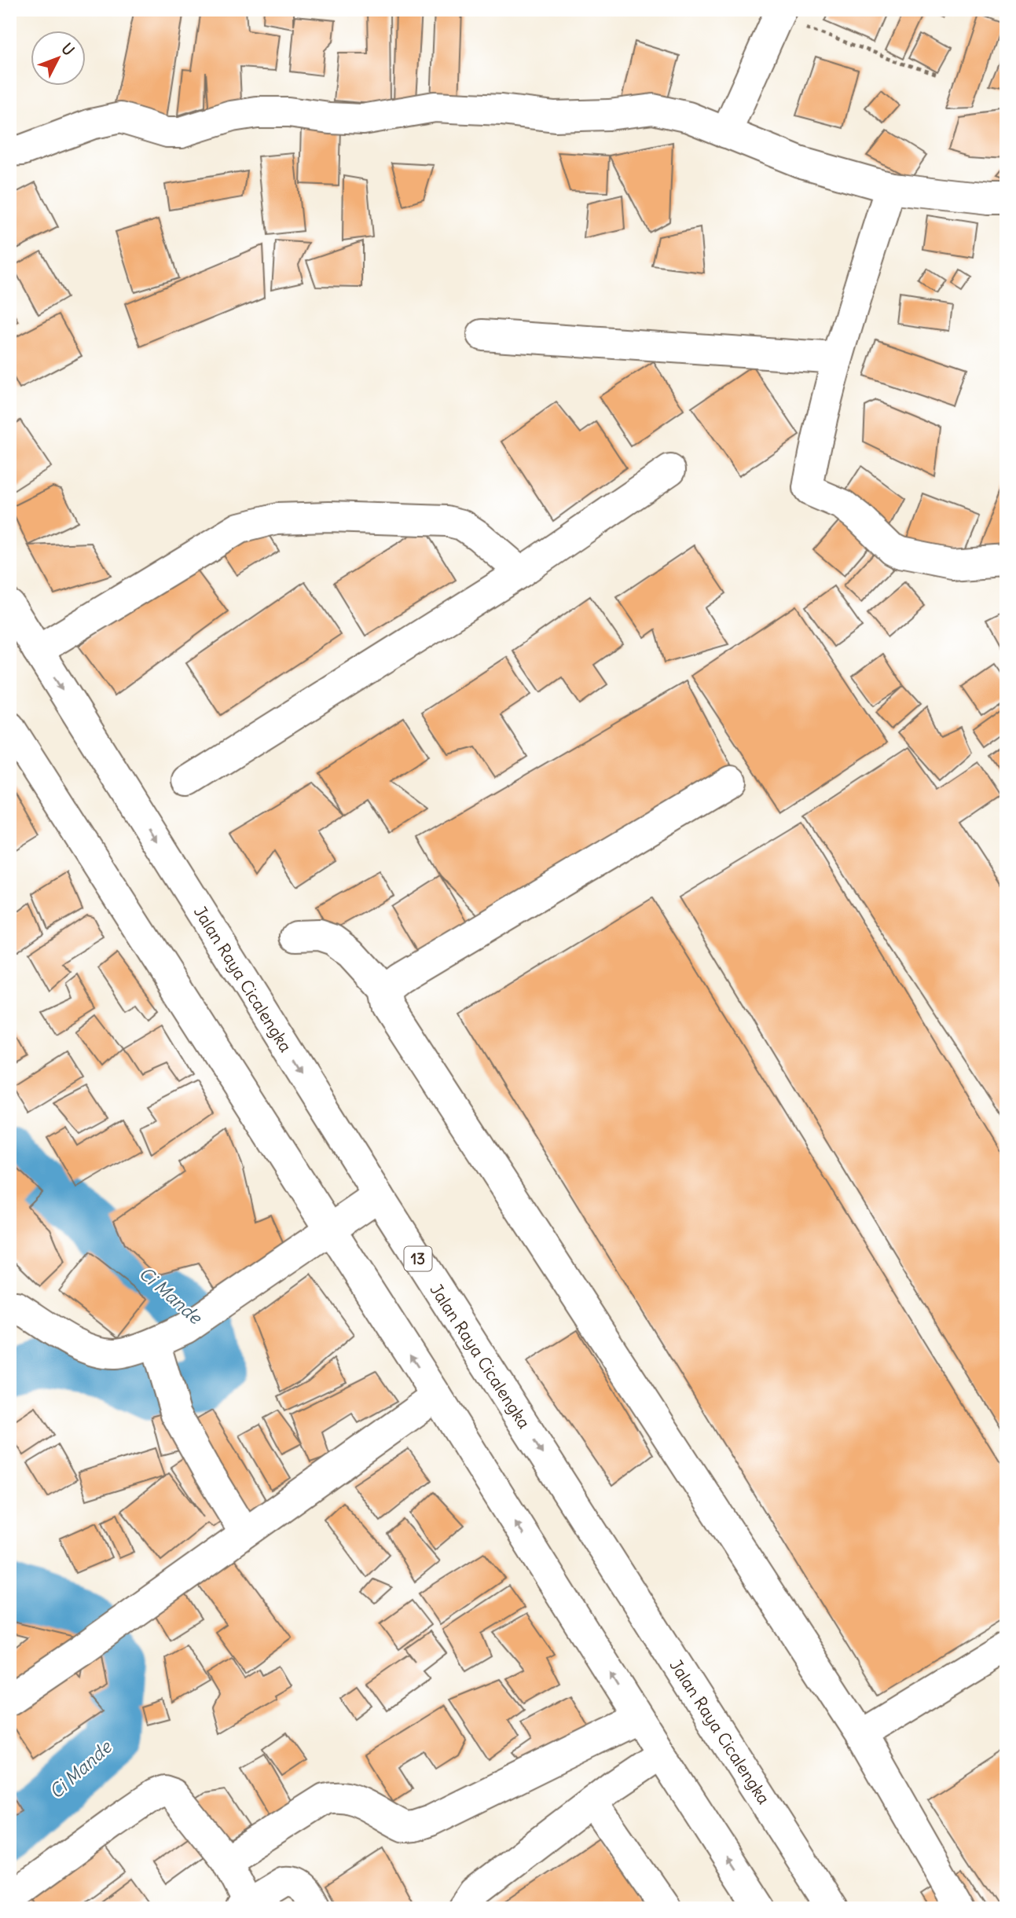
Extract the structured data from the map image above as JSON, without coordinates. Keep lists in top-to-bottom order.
{
  "streets": {
    "main road": ["Jalan Raya Cicalengka", "13"]
  },
  "water": ["Ci Mande"],
  "north": "top right"
}
